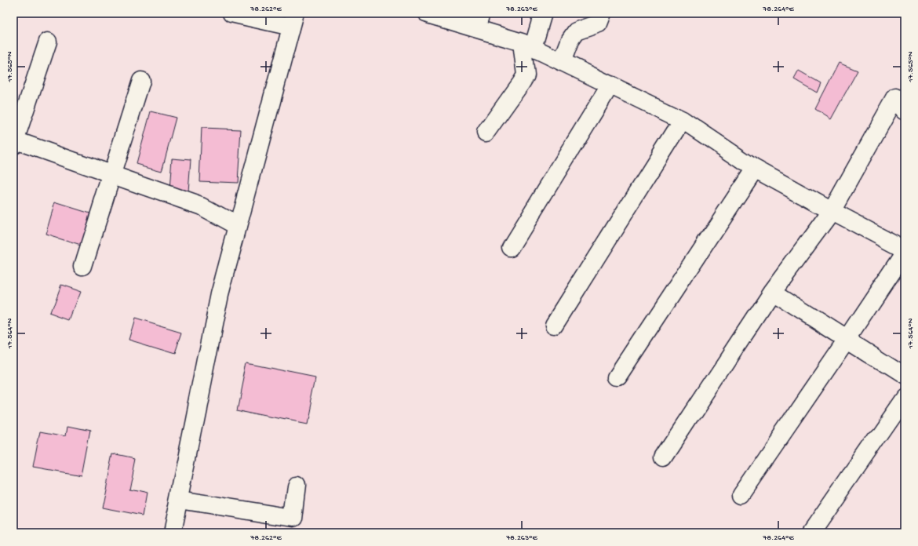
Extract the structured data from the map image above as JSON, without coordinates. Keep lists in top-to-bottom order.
{
  "coordinates": [
    "78.262°E",
    "78.263°E",
    "78.264°E",
    "17.565°N",
    "17.564°N"
  ]
}
